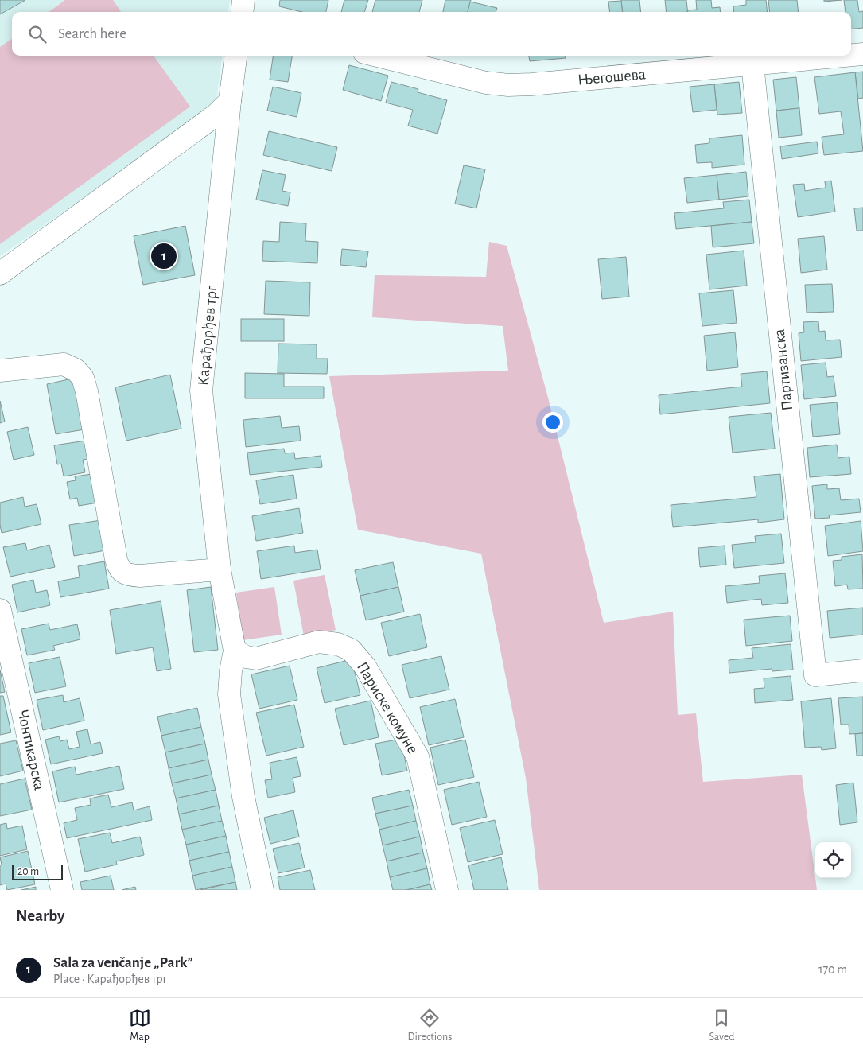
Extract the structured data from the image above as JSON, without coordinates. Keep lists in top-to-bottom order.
{
  "streets": {
    "street": [
      "Његошева",
      "Карађорђев трг",
      "Партизанска",
      "Париске комуне",
      "Чонтикарска"
    ]
  },
  "crossings": [
    ["Његошева", "Партизанска"],
    ["Карађорђев трг", "Париске комуне"]
  ],
  "scale_bar": "20 m",
  "page": {
    "search": "Search here",
    "pins": "1",
    "scale": "20 m",
    "heading": "Nearby",
    "list": [
      {
        "mark": "1",
        "name": "Sala za venčanje „Park”",
        "note": "Place · Карађорђев трг",
        "value": "170 m"
      }
    ],
    "nav": ["Map", "Directions", "Saved"]
  }
}
